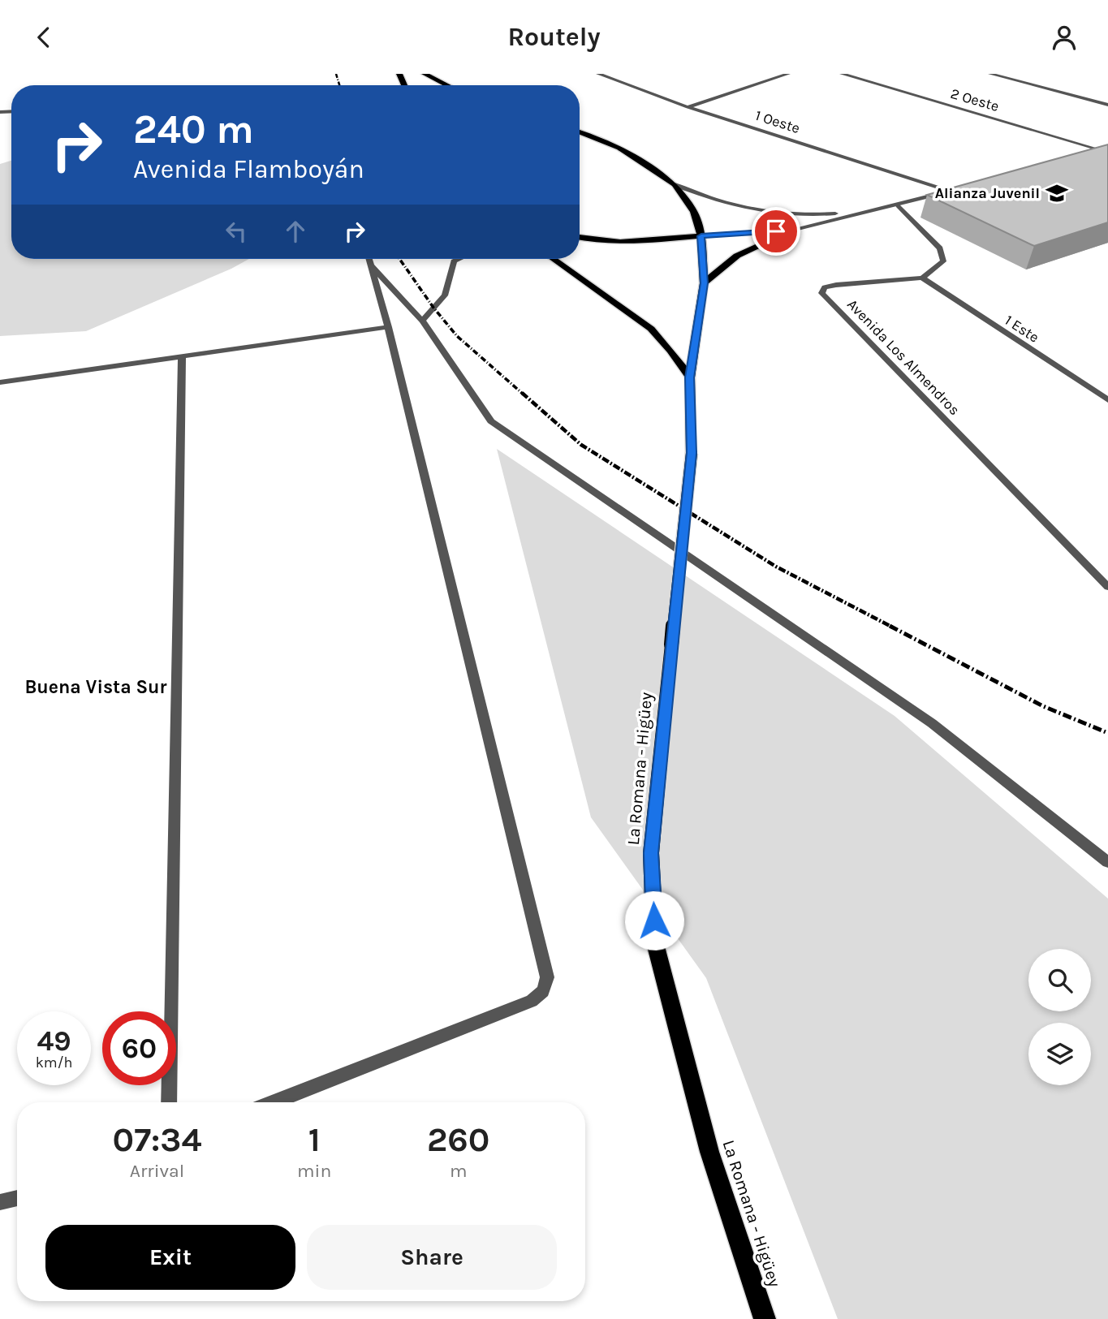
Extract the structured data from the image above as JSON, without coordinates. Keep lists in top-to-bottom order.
{
  "streets": {
    "main road": ["La Romana - Higüey"],
    "street": [
      "2 Oeste",
      "1 Oeste",
      "1 Este",
      "Avenida Los Almendros"
    ]
  },
  "crossings": [
    ["1 Este", "Avenida Los Almendros"]
  ],
  "districts": ["Buena Vista Sur"],
  "places": {
    "school or university": ["Alianza Juvenil"]
  },
  "page": {
    "header": "Routely",
    "turn": ["240 m", "Avenida Flamboyán"],
    "speed": "49 km/h",
    "limit": "60",
    "eta": [
      "07:34",
      "Arrival",
      "1",
      "min",
      "260",
      "m"
    ],
    "buttons": ["Exit", "Share"]
  }
}
